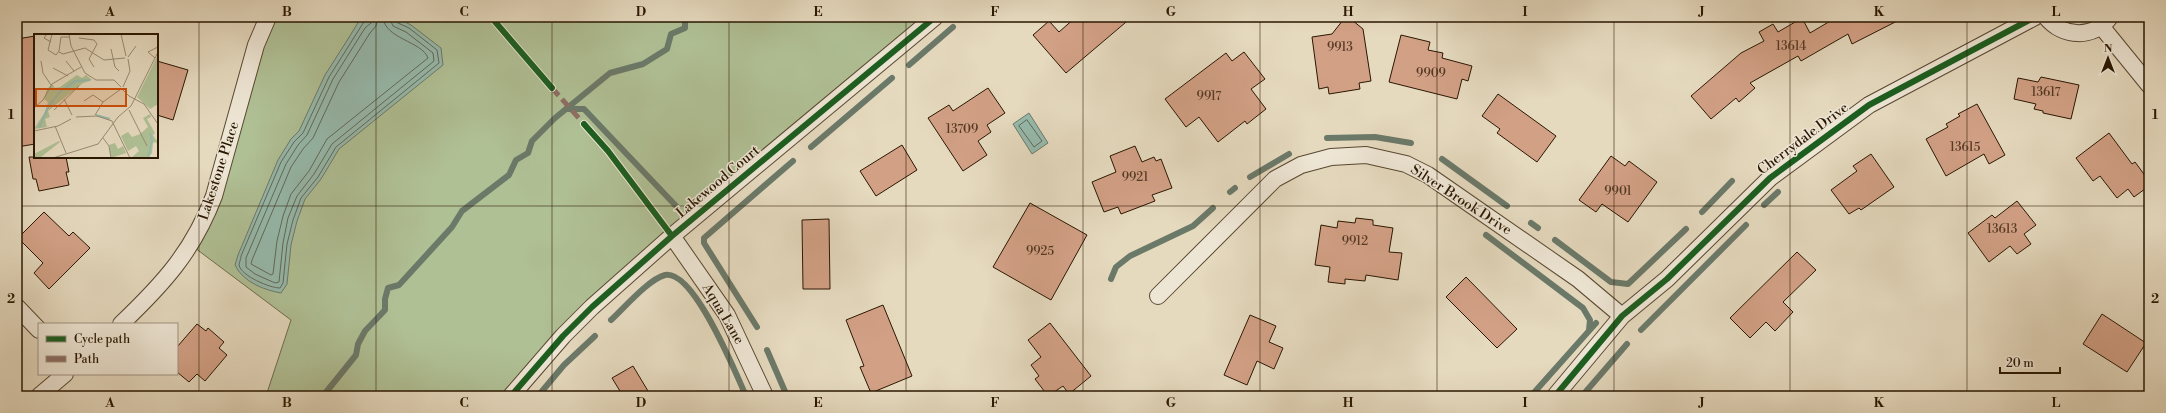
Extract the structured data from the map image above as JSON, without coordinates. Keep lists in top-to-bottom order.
{
  "streets": {
    "street": [
      "Cherrydale Drive",
      "Lakestone Place",
      "Lakewood Court",
      "Silver Brook Drive",
      "Aqua Lane"
    ]
  },
  "crossings": [
    ["Cherrydale Drive", "Silver Brook Drive"],
    ["Lakewood Court", "Aqua Lane"]
  ],
  "house_numbers": [
    "13614",
    "9913",
    "9909",
    "13617",
    "9917",
    "13709",
    "13615",
    "9921",
    "9901",
    "13613",
    "9912",
    "9925"
  ],
  "legend": ["Cycle path", "Path"],
  "scale_bar": "20 m",
  "north": "top",
  "grid": {
    "columns": [
      "A",
      "B",
      "C",
      "D",
      "E",
      "F",
      "G",
      "H",
      "I",
      "J",
      "K",
      "L"
    ],
    "rows": ["1", "2"]
  }
}
